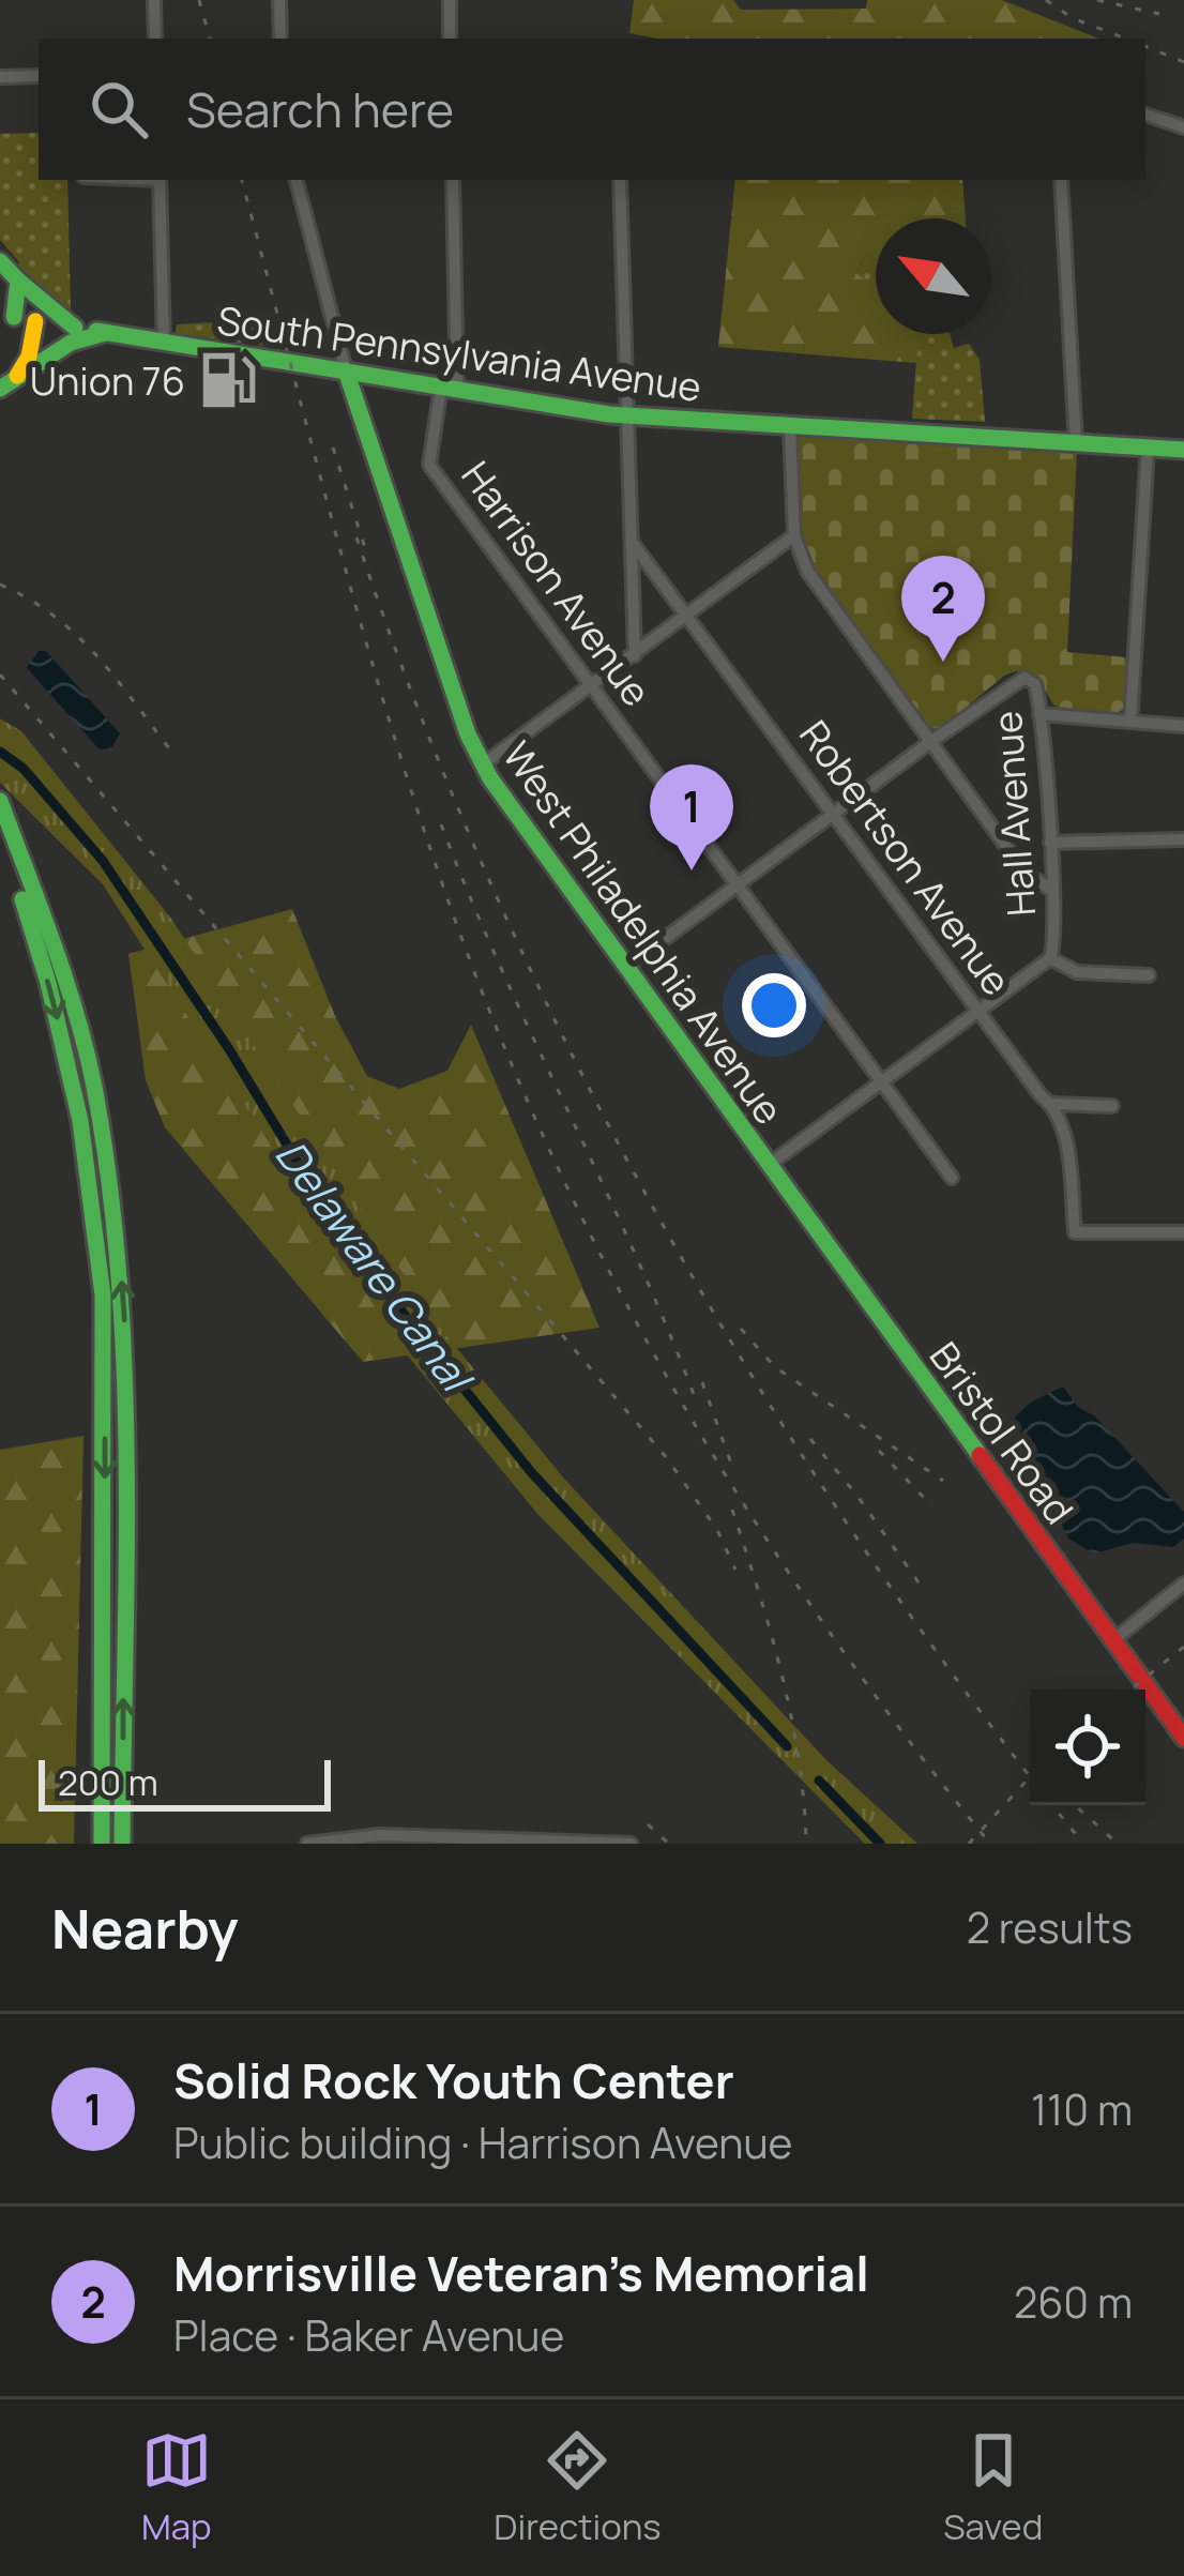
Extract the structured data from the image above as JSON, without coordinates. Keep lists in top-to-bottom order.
{
  "streets": {
    "main road": ["South Pennsylvania Avenue", "West Philadelphia Avenue", "Bristol Road"],
    "street": ["Harrison Avenue", "Hall Avenue", "Robertson Avenue"]
  },
  "crossings": [
    ["South Pennsylvania Avenue", "Harrison Avenue"],
    ["South Pennsylvania Avenue", "West Philadelphia Avenue"],
    ["West Philadelphia Avenue", "Bristol Road"]
  ],
  "water": ["Delaware Canal"],
  "places": {
    "fuel station": ["Union 76"]
  },
  "scale_bar": "200 m",
  "north": "top left",
  "page": {
    "search": "Search here",
    "pins": ["2", "1"],
    "scale": "200 m",
    "heading": ["Nearby", "2 results"],
    "list": [
      {
        "mark": "1",
        "name": "Solid Rock Youth Center",
        "note": "Public building · Harrison Avenue",
        "value": "110 m"
      },
      {
        "mark": "2",
        "name": "Morrisville Veteran's Memorial",
        "note": "Place · Baker Avenue",
        "value": "260 m"
      }
    ],
    "nav": ["Map", "Directions", "Saved"]
  }
}
